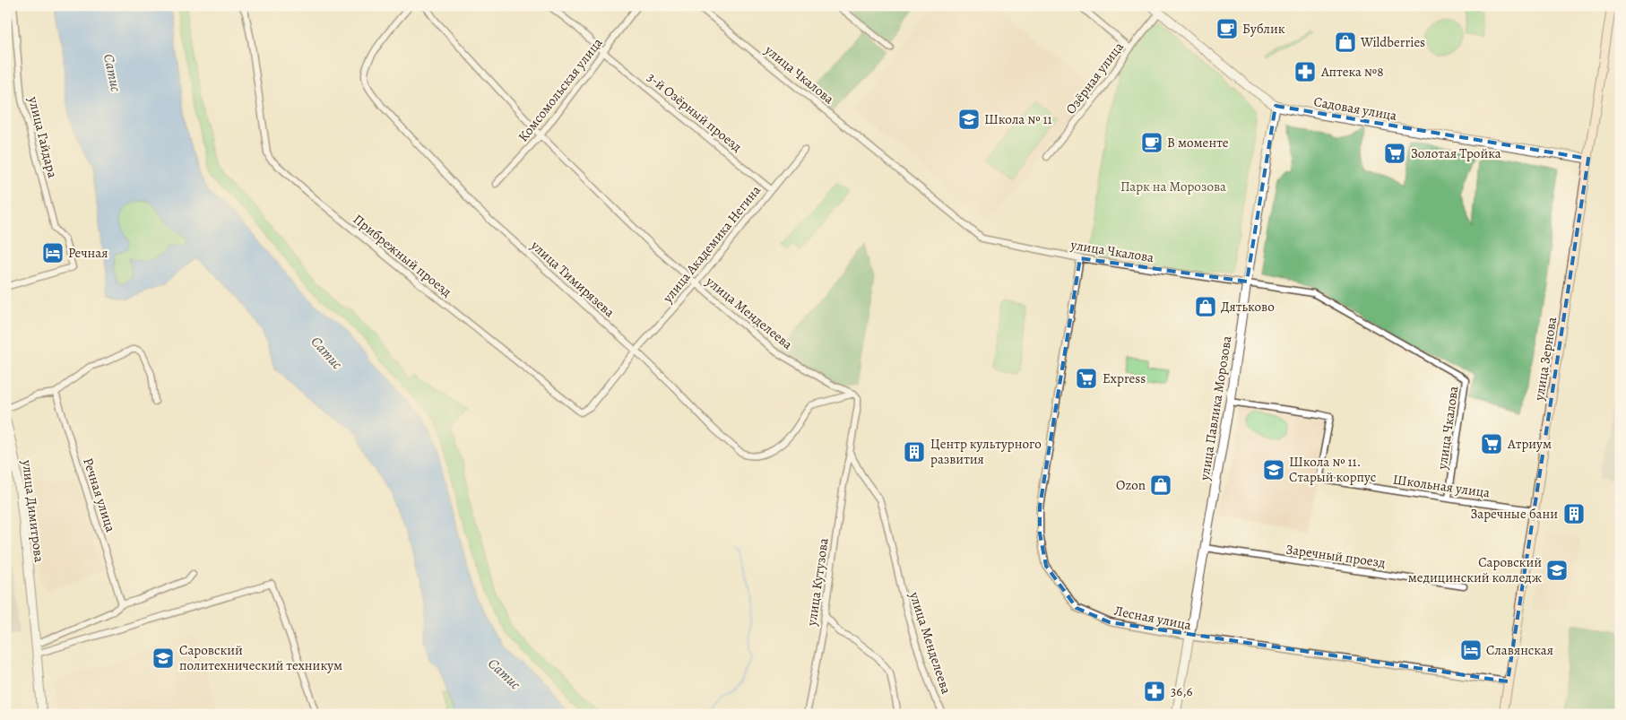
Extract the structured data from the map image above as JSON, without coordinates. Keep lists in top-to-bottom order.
{
  "streets": {
    "main road": ["улица Зернова"],
    "street": [
      "улица Чкалова",
      "Озёрная улица",
      "Комсомольская улица",
      "Садовая улица",
      "3-й Озёрный проезд",
      "улица Гайдара",
      "улица Академика Негина",
      "Прибрежный проезд",
      "улица Тимирязева",
      "улица Менделеева",
      "улица Павлика Морозова",
      "Школьная улица",
      "Речная улица",
      "улица Димитрова",
      "Заречный проезд",
      "улица Кутузова",
      "Лесная улица"
    ]
  },
  "crossings": [
    ["улица Чкалова", "улица Павлика Морозова"],
    ["улица Чкалова", "Школьная улица"],
    ["улица Чкалова", "Лесная улица"],
    ["Озёрная улица", "Садовая улица"],
    ["Комсомольская улица", "3-й Озёрный проезд"],
    ["Комсомольская улица", "улица Менделеева"],
    ["Садовая улица", "улица Зернова"],
    ["Садовая улица", "улица Павлика Морозова"],
    ["3-й Озёрный проезд", "улица Академика Негина"],
    ["улица Академика Негина", "Прибрежный проезд"],
    ["улица Академика Негина", "улица Тимирязева"],
    ["улица Академика Негина", "улица Менделеева"],
    ["Прибрежный проезд", "улица Тимирязева"],
    ["улица Тимирязева", "улица Менделеева"],
    ["улица Менделеева", "улица Кутузова"],
    ["улица Зернова", "Школьная улица"],
    ["улица Зернова", "Лесная улица"],
    ["улица Павлика Морозова", "Школьная улица"],
    ["улица Павлика Морозова", "Заречный проезд"],
    ["улица Павлика Морозова", "Лесная улица"]
  ],
  "water": ["Сатис"],
  "parks": ["Парк на Морозова"],
  "places": {
    "cafe": ["Бублик", "В моменте"],
    "shop": ["Wildberries", "Дятьково", "Ozon"],
    "pharmacy": ["Аптека №8", "36,6"],
    "school or university": [
      "Школа № 11",
      "Школа № 11. Старый корпус",
      "Саровский медицинский колледж",
      "Саровский политехнический техникум"
    ],
    "supermarket": ["Золотая Тройка", "Express", "Атриум"],
    "hotel": ["Речная", "Славянская"],
    "building": ["Центр культурного развития", "Заречные бани"]
  }
}
